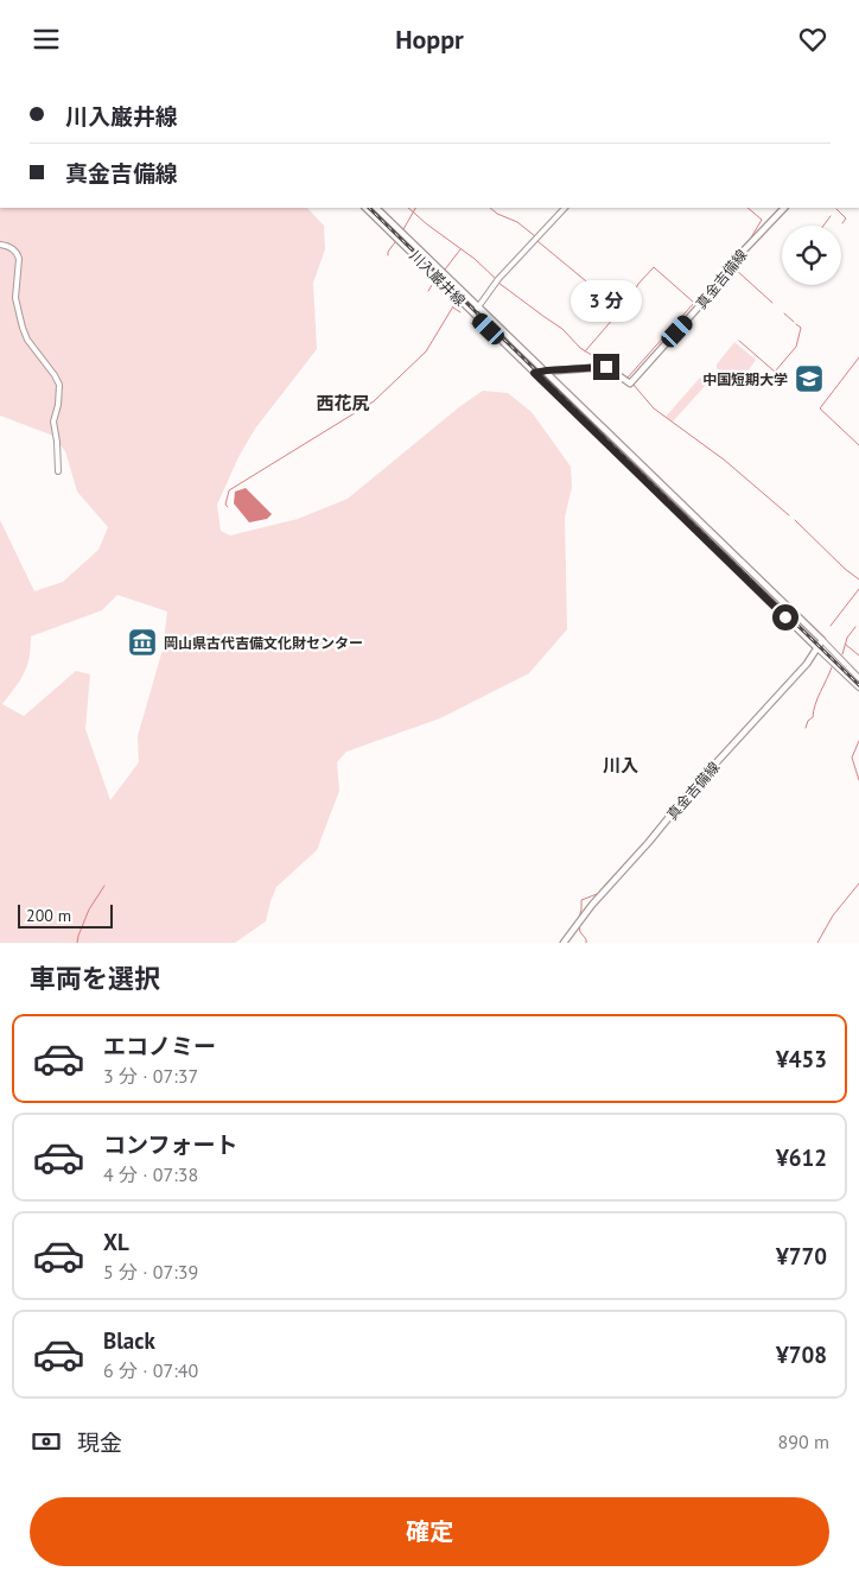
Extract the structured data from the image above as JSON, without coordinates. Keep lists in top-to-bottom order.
{
  "streets": {
    "main road": ["川入巌井線", "真金吉備線"]
  },
  "crossings": [
    ["川入巌井線", "真金吉備線"]
  ],
  "districts": ["西花尻", "川入"],
  "places": {
    "school or university": ["中国短期大学"],
    "museum": ["岡山県古代吉備文化財センター"]
  },
  "scale_bar": "200 m",
  "page": {
    "header": "Hoppr",
    "banner": ["川入巌井線", "真金吉備線"],
    "bubble": "3 分",
    "scale": "200 m",
    "heading": "車両を選択",
    "list": [
      {
        "name": "エコノミー",
        "note": "3 分 · 07:37",
        "value": "¥453"
      },
      {
        "name": "コンフォート",
        "note": "4 分 · 07:38",
        "value": "¥612"
      },
      {
        "name": "XL",
        "note": "5 分 · 07:39",
        "value": "¥770"
      },
      {
        "name": "Black",
        "note": "6 分 · 07:40",
        "value": "¥708"
      }
    ],
    "pay": ["現金", "890 m"],
    "buttons": "確定"
  }
}
